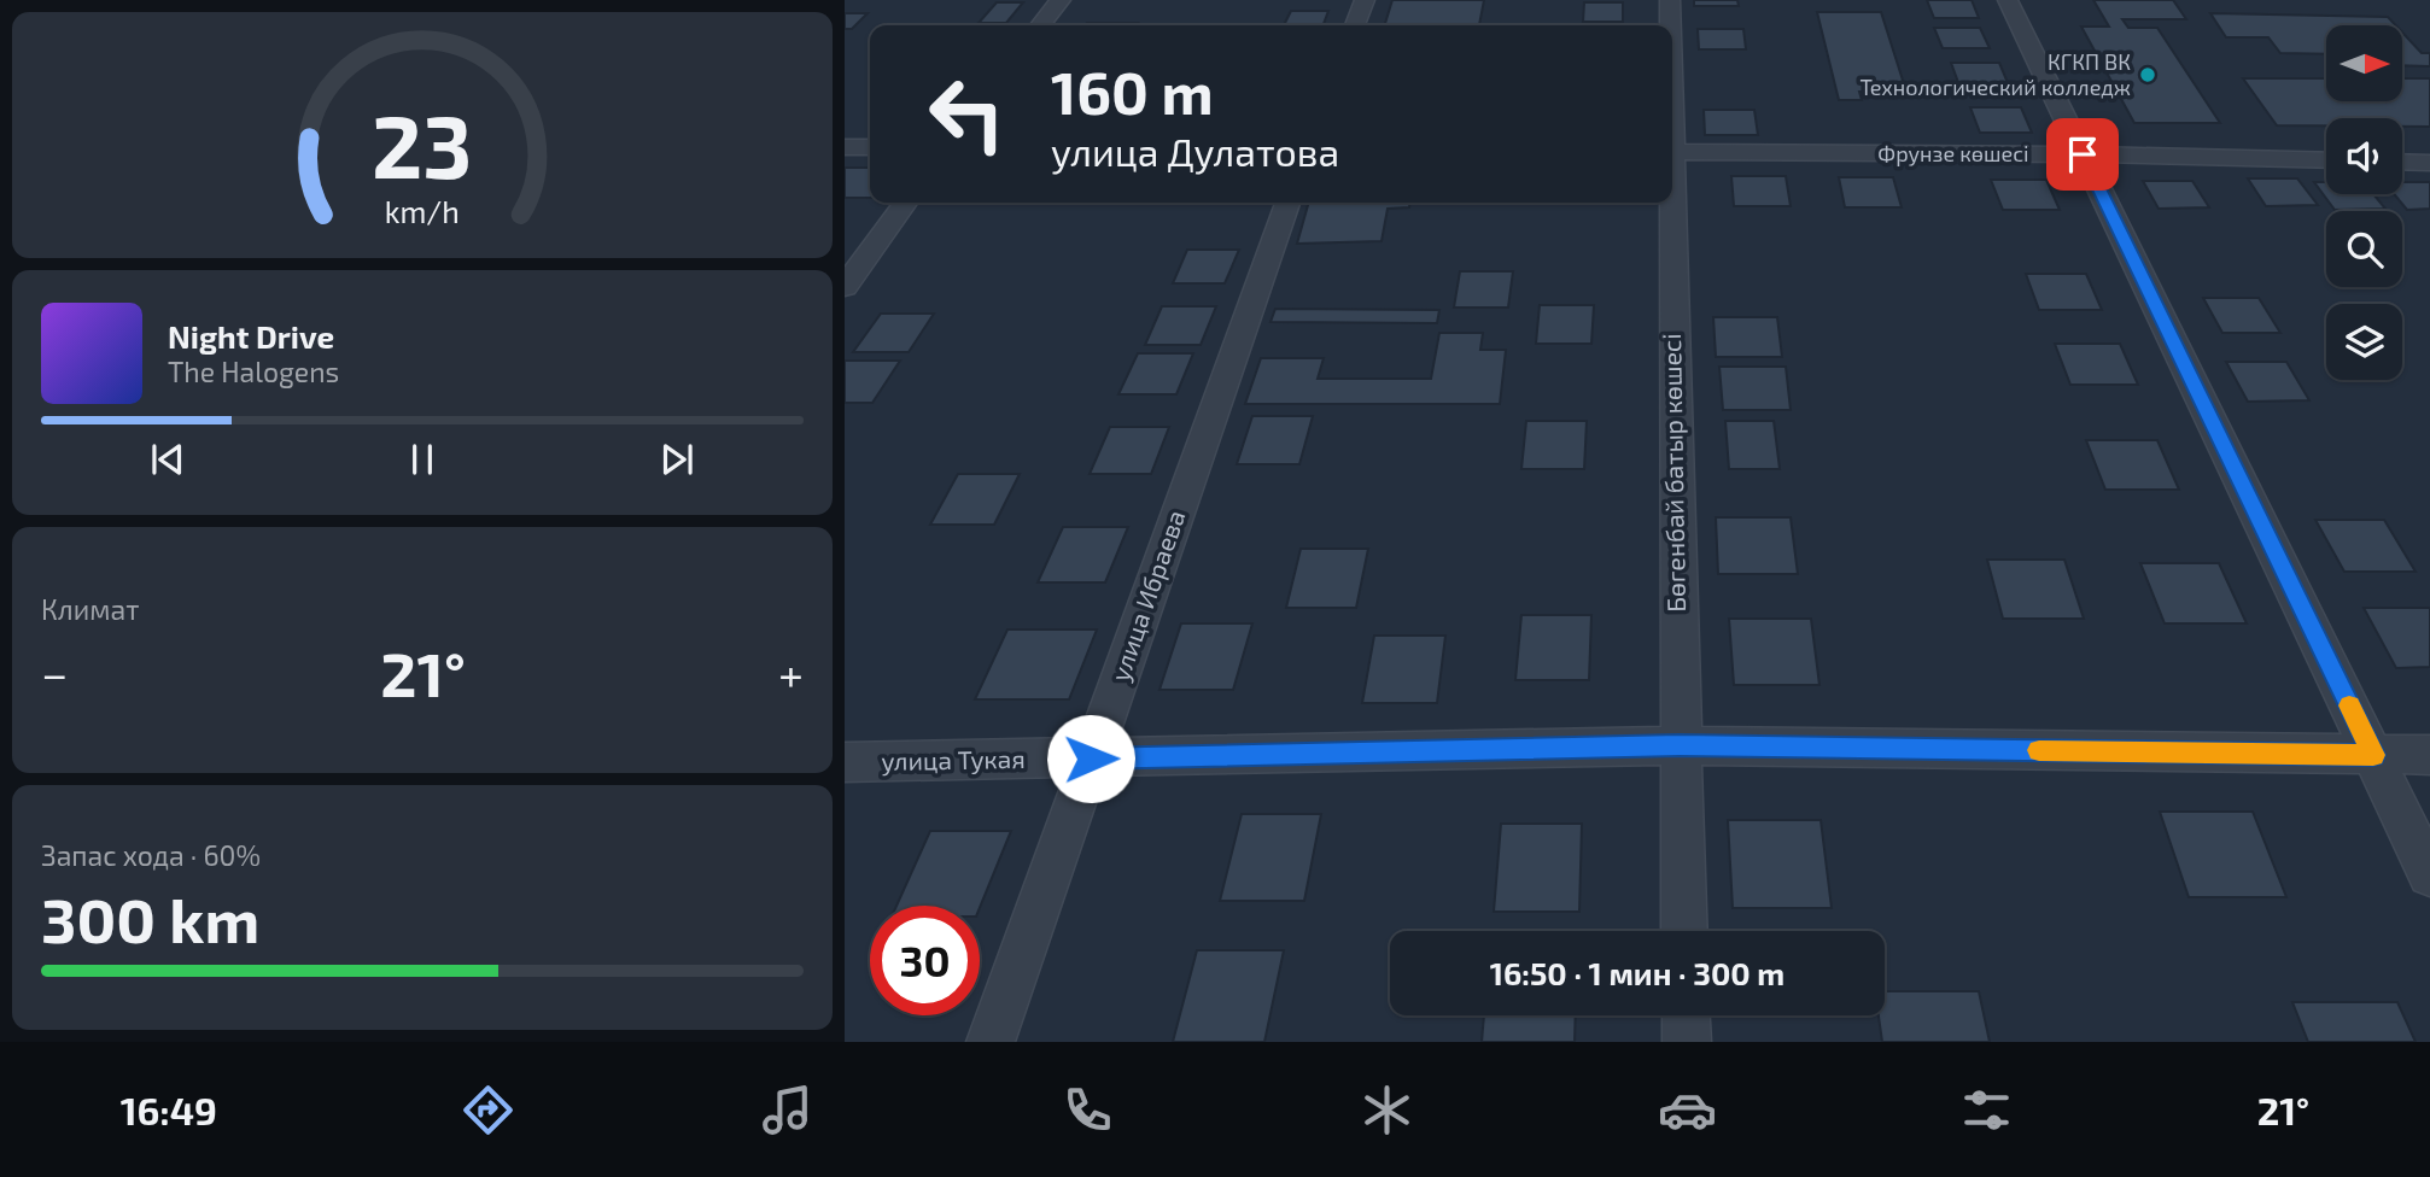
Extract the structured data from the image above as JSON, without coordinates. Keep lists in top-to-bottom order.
{
  "streets": {
    "street": [
      "Фрунзе көшесі",
      "Бөгенбай батыр көшесі",
      "улица Ибраева",
      "улица Тукая"
    ]
  },
  "crossings": [
    ["Бөгенбай батыр көшесі", "улица Тукая"],
    ["улица Ибраева", "улица Тукая"]
  ],
  "places": ["КГКП ВК Технологический колледж"],
  "north": "right",
  "page": {
    "turn": ["160 m", "улица Дулатова"],
    "song": ["Night Drive", "The Halogens"],
    "tile": [
      "Климат",
      ["Запас хода · 60%", "300 km"]
    ],
    "heat": ["−", "21°", "+"],
    "limit": "30",
    "trip": "16:50 · 1 мин · 300 m",
    "tabs": ["16:49", "21°"],
    "gauge": ["23", "km/h"]
  }
}
